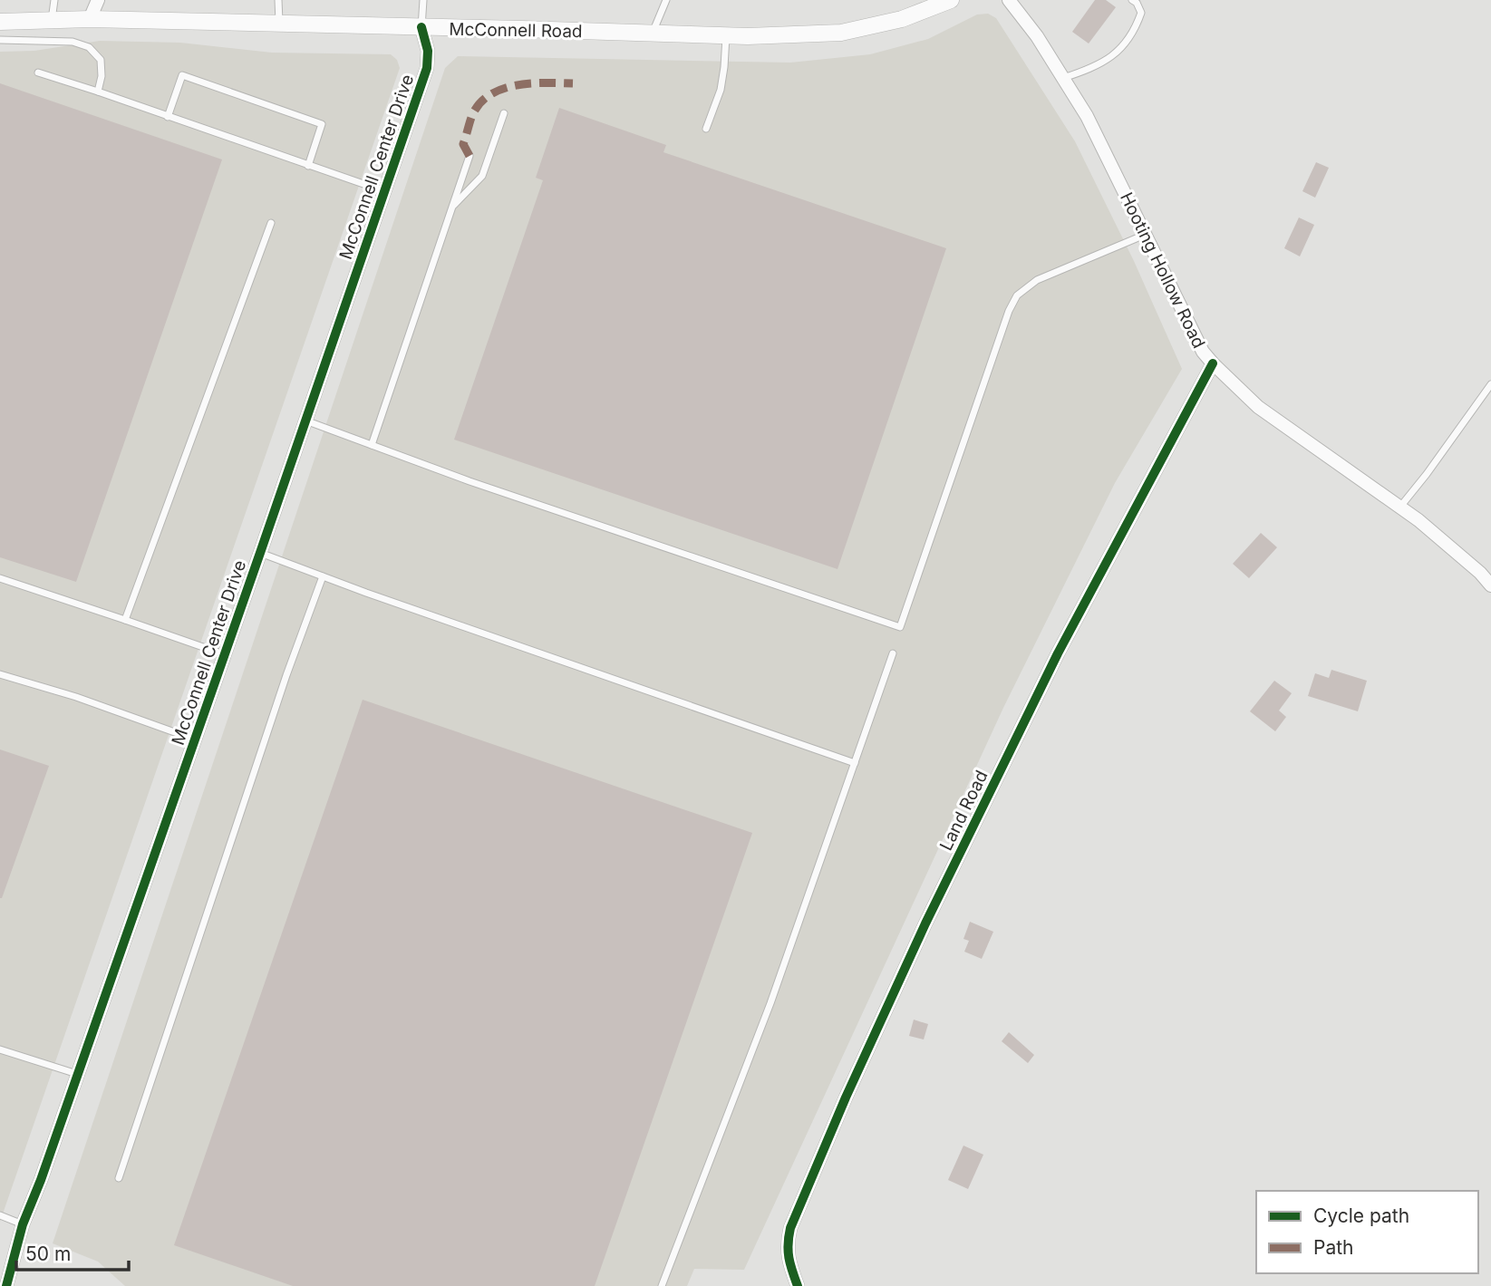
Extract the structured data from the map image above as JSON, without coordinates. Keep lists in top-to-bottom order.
{
  "streets": {
    "street": [
      "McConnell Road",
      "McConnell Center Drive",
      "Hooting Hollow Road",
      "Land Road"
    ]
  },
  "crossings": [
    ["McConnell Road", "McConnell Center Drive"],
    ["Hooting Hollow Road", "Land Road"]
  ],
  "legend": ["Cycle path", "Path"],
  "scale_bar": "50 m"
}
